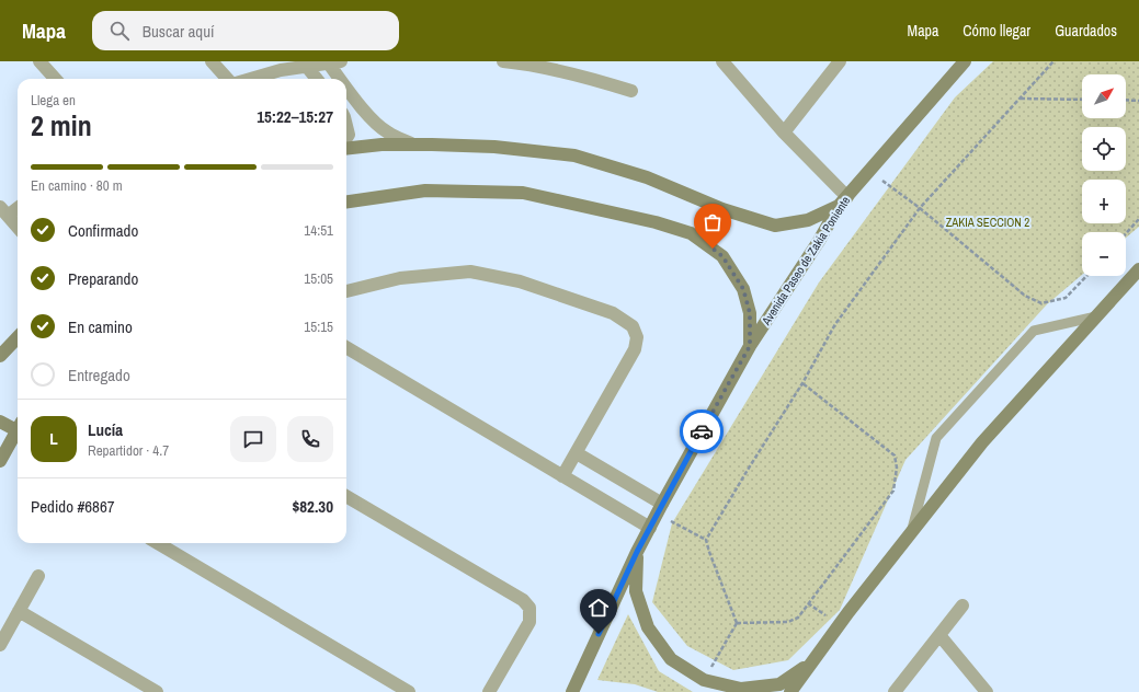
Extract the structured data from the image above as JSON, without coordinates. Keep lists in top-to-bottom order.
{
  "streets": {
    "street": ["Avenida Paseo de Zakia Poniente"]
  },
  "parks": ["ZAKIA SECCION 2"],
  "north": "top right",
  "page": {
    "header": "Mapa",
    "search": "Buscar aquí",
    "nav": ["Mapa", "Cómo llegar", "Guardados"],
    "map_buttons": ["+", "−"],
    "heading": ["2 min", "Llega en", "15:22–15:27"],
    "panel": [
      "Lucía",
      "Repartidor · 4.7",
      "Pedido #6867",
      "$82.30"
    ],
    "bar": "En camino · 80 m",
    "list": [
      ["Confirmado", "14:51"],
      ["Preparando", "15:05"],
      ["En camino", "15:15"],
      "Entregado"
    ],
    "round": "L"
  }
}
